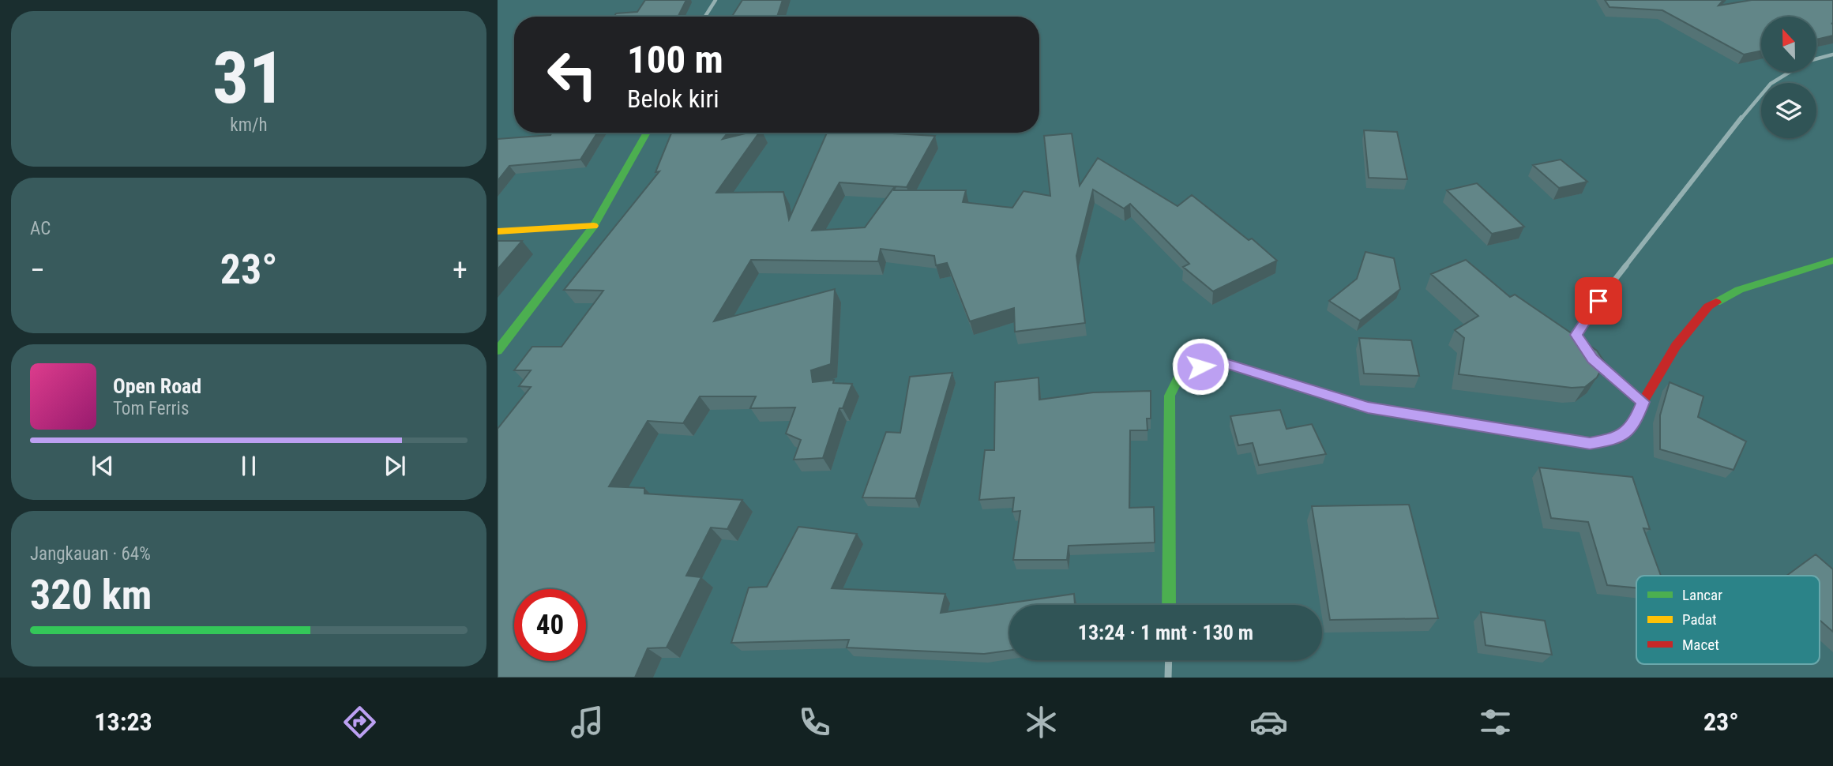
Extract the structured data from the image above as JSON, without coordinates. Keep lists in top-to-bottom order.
{
  "legend": ["Lancar", "Padat", "Macet"],
  "north": "top",
  "page": {
    "tile": [
      ["31", "km/h"],
      "AC",
      ["Jangkauan · 64%", "320 km"]
    ],
    "turn": ["100 m", "Belok kiri"],
    "heat": ["−", "23°", "+"],
    "song": ["Open Road", "Tom Ferris"],
    "limit": "40",
    "trip": "13:24 · 1 mnt · 130 m",
    "tabs": ["13:23", "23°"]
  }
}
